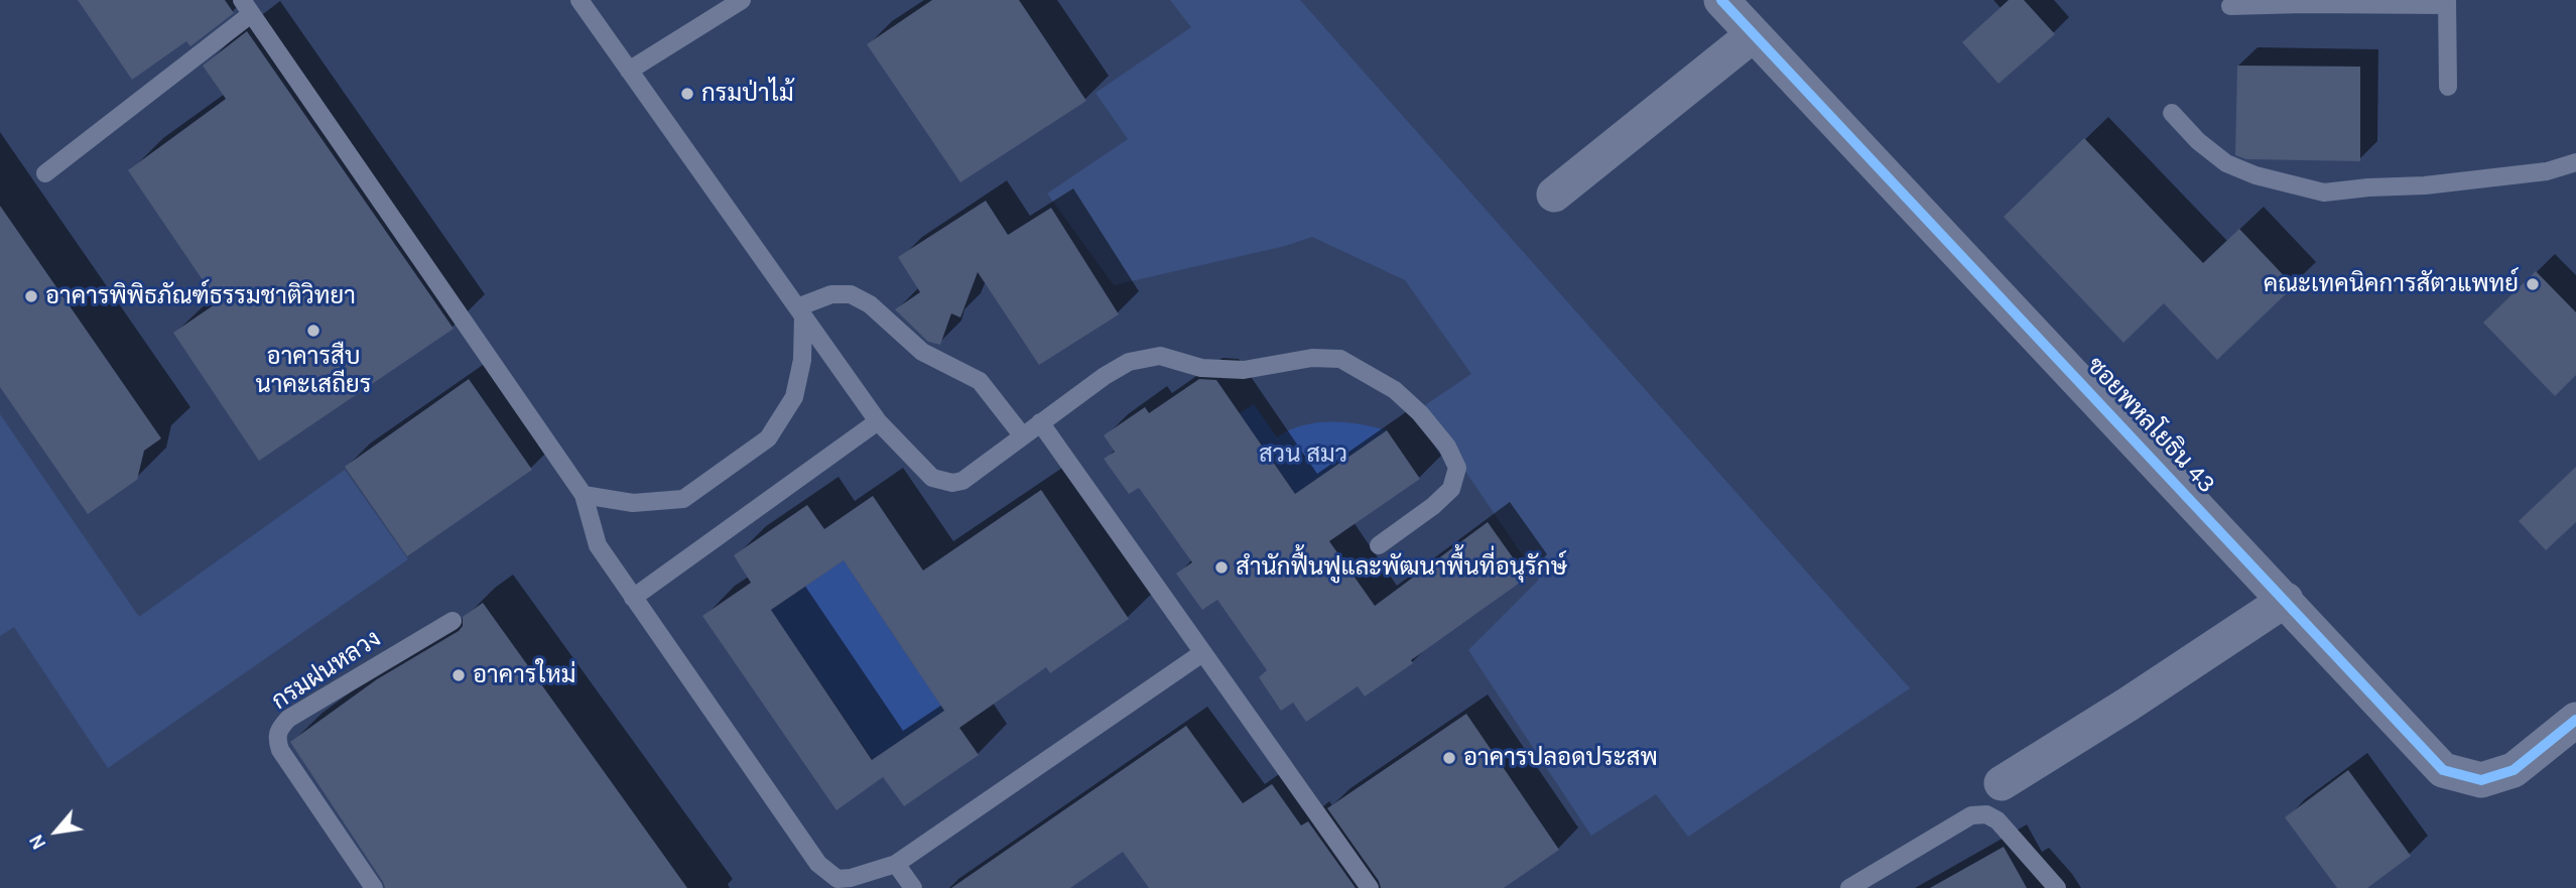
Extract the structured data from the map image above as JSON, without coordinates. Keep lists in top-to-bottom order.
{
  "streets": {
    "street": ["ซอยพหลโยธิน 43"],
    "lane": ["กรมฝนหลวง"]
  },
  "parks": ["สวน สมว"],
  "places": [
    "กรมป่าไม้",
    "คณะเทคนิคการสัตวแพทย์",
    "อาคารพิพิธภัณฑ์ธรรมชาติวิทยา",
    "อาคารสืบ นาคะเสถียร",
    "สำนักฟื้นฟูและพัฒนาพื้นที่อนุรักษ์",
    "อาคารใหม่",
    "อาคารปลอดประสพ"
  ],
  "north": "bottom left"
}
